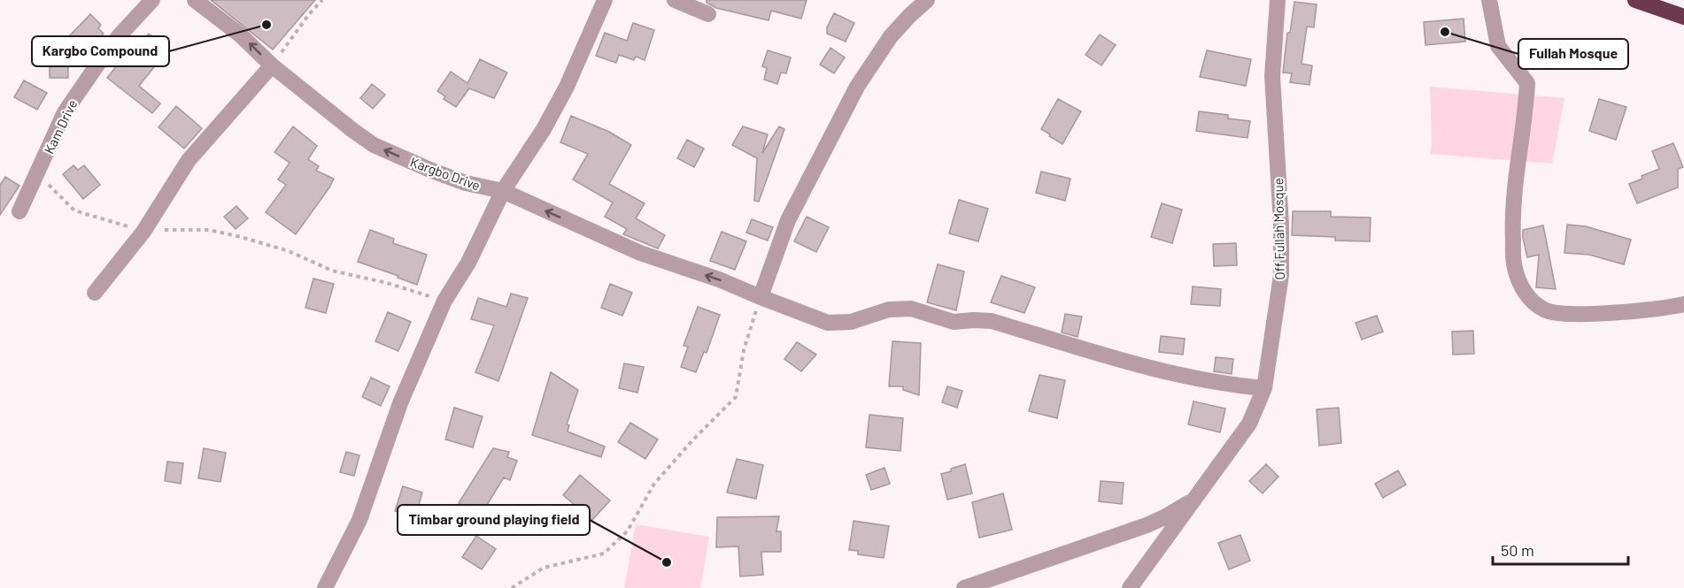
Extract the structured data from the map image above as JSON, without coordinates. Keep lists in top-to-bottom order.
{
  "streets": {
    "street": ["Kam Drive", "Kargbo Drive", "Off Fullah Mosque"]
  },
  "crossings": [
    ["Kargbo Drive", "Off Fullah Mosque"]
  ],
  "one_way": ["Kargbo Drive"],
  "places": ["Kargbo Compound", "Fullah Mosque", "Timbar ground playing field"],
  "scale_bar": "50 m"
}
